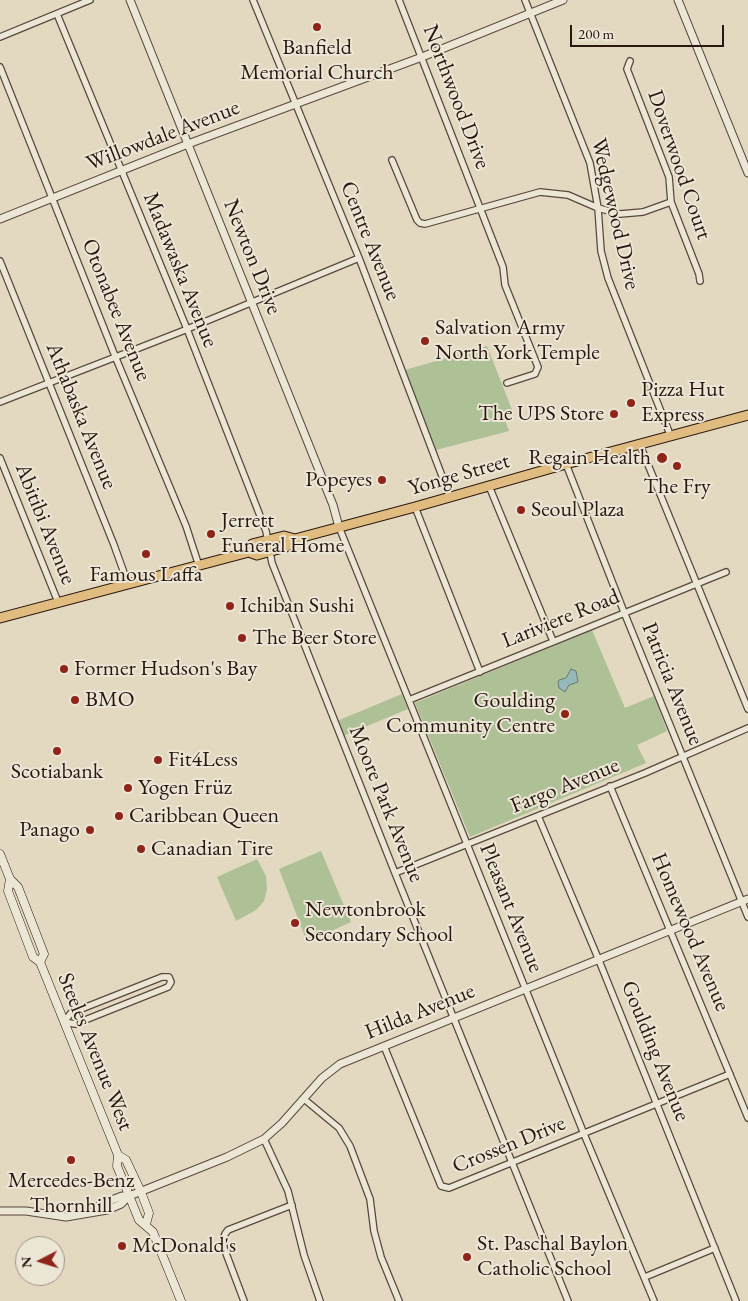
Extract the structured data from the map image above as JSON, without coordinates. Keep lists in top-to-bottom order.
{
  "streets": {
    "main road": ["Yonge Street", "Steeles Avenue West"],
    "street": [
      "Northwood Drive",
      "Willowdale Avenue",
      "Doverwood Court",
      "Wedgewood Drive",
      "Centre Avenue",
      "Newton Drive",
      "Madawaska Avenue",
      "Otonabee Avenue",
      "Athabaska Avenue",
      "Abitibi Avenue",
      "Lariviere Road",
      "Patricia Avenue",
      "Fargo Avenue",
      "Moore Park Avenue",
      "Pleasant Avenue",
      "Homewood Avenue",
      "Hilda Avenue",
      "Goulding Avenue",
      "Crossen Drive"
    ]
  },
  "crossings": [
    ["Northwood Drive", "Willowdale Avenue"],
    ["Willowdale Avenue", "Wedgewood Drive"],
    ["Willowdale Avenue", "Centre Avenue"],
    ["Willowdale Avenue", "Newton Drive"],
    ["Willowdale Avenue", "Madawaska Avenue"],
    ["Willowdale Avenue", "Otonabee Avenue"],
    ["Wedgewood Drive", "Yonge Street"],
    ["Centre Avenue", "Yonge Street"],
    ["Newton Drive", "Yonge Street"],
    ["Newton Drive", "Pleasant Avenue"],
    ["Madawaska Avenue", "Yonge Street"],
    ["Madawaska Avenue", "Moore Park Avenue"],
    ["Otonabee Avenue", "Yonge Street"],
    ["Athabaska Avenue", "Yonge Street"],
    ["Yonge Street", "Abitibi Avenue"],
    ["Yonge Street", "Patricia Avenue"],
    ["Yonge Street", "Moore Park Avenue"],
    ["Yonge Street", "Pleasant Avenue"],
    ["Lariviere Road", "Patricia Avenue"],
    ["Lariviere Road", "Pleasant Avenue"],
    ["Patricia Avenue", "Fargo Avenue"],
    ["Patricia Avenue", "Hilda Avenue"],
    ["Fargo Avenue", "Moore Park Avenue"],
    ["Fargo Avenue", "Pleasant Avenue"],
    ["Fargo Avenue", "Homewood Avenue"],
    ["Fargo Avenue", "Goulding Avenue"],
    ["Moore Park Avenue", "Hilda Avenue"],
    ["Moore Park Avenue", "Crossen Drive"],
    ["Pleasant Avenue", "Hilda Avenue"],
    ["Pleasant Avenue", "Crossen Drive"],
    ["Homewood Avenue", "Hilda Avenue"],
    ["Homewood Avenue", "Crossen Drive"],
    ["Hilda Avenue", "Goulding Avenue"],
    ["Hilda Avenue", "Steeles Avenue West"],
    ["Hilda Avenue", "Crossen Drive"],
    ["Goulding Avenue", "Crossen Drive"]
  ],
  "places": [
    "Banfield Memorial Church",
    "Salvation Army North York Temple",
    "Pizza Hut Express",
    "The UPS Store",
    "Regain Health",
    "The Fry",
    "Popeyes",
    "Seoul Plaza",
    "Jerrett Funeral Home",
    "Famous Laffa",
    "Ichiban Sushi",
    "The Beer Store",
    "Former Hudson's Bay",
    "BMO",
    "Goulding Community Centre",
    "Scotiabank",
    "Fit4Less",
    "Yogen Früz",
    "Caribbean Queen",
    "Panago",
    "Canadian Tire",
    "Newtonbrook Secondary School",
    "Mercedes-Benz Thornhill",
    "McDonald's",
    "St. Paschal Baylon Catholic School"
  ],
  "scale_bar": "200 m",
  "north": "left"
}
